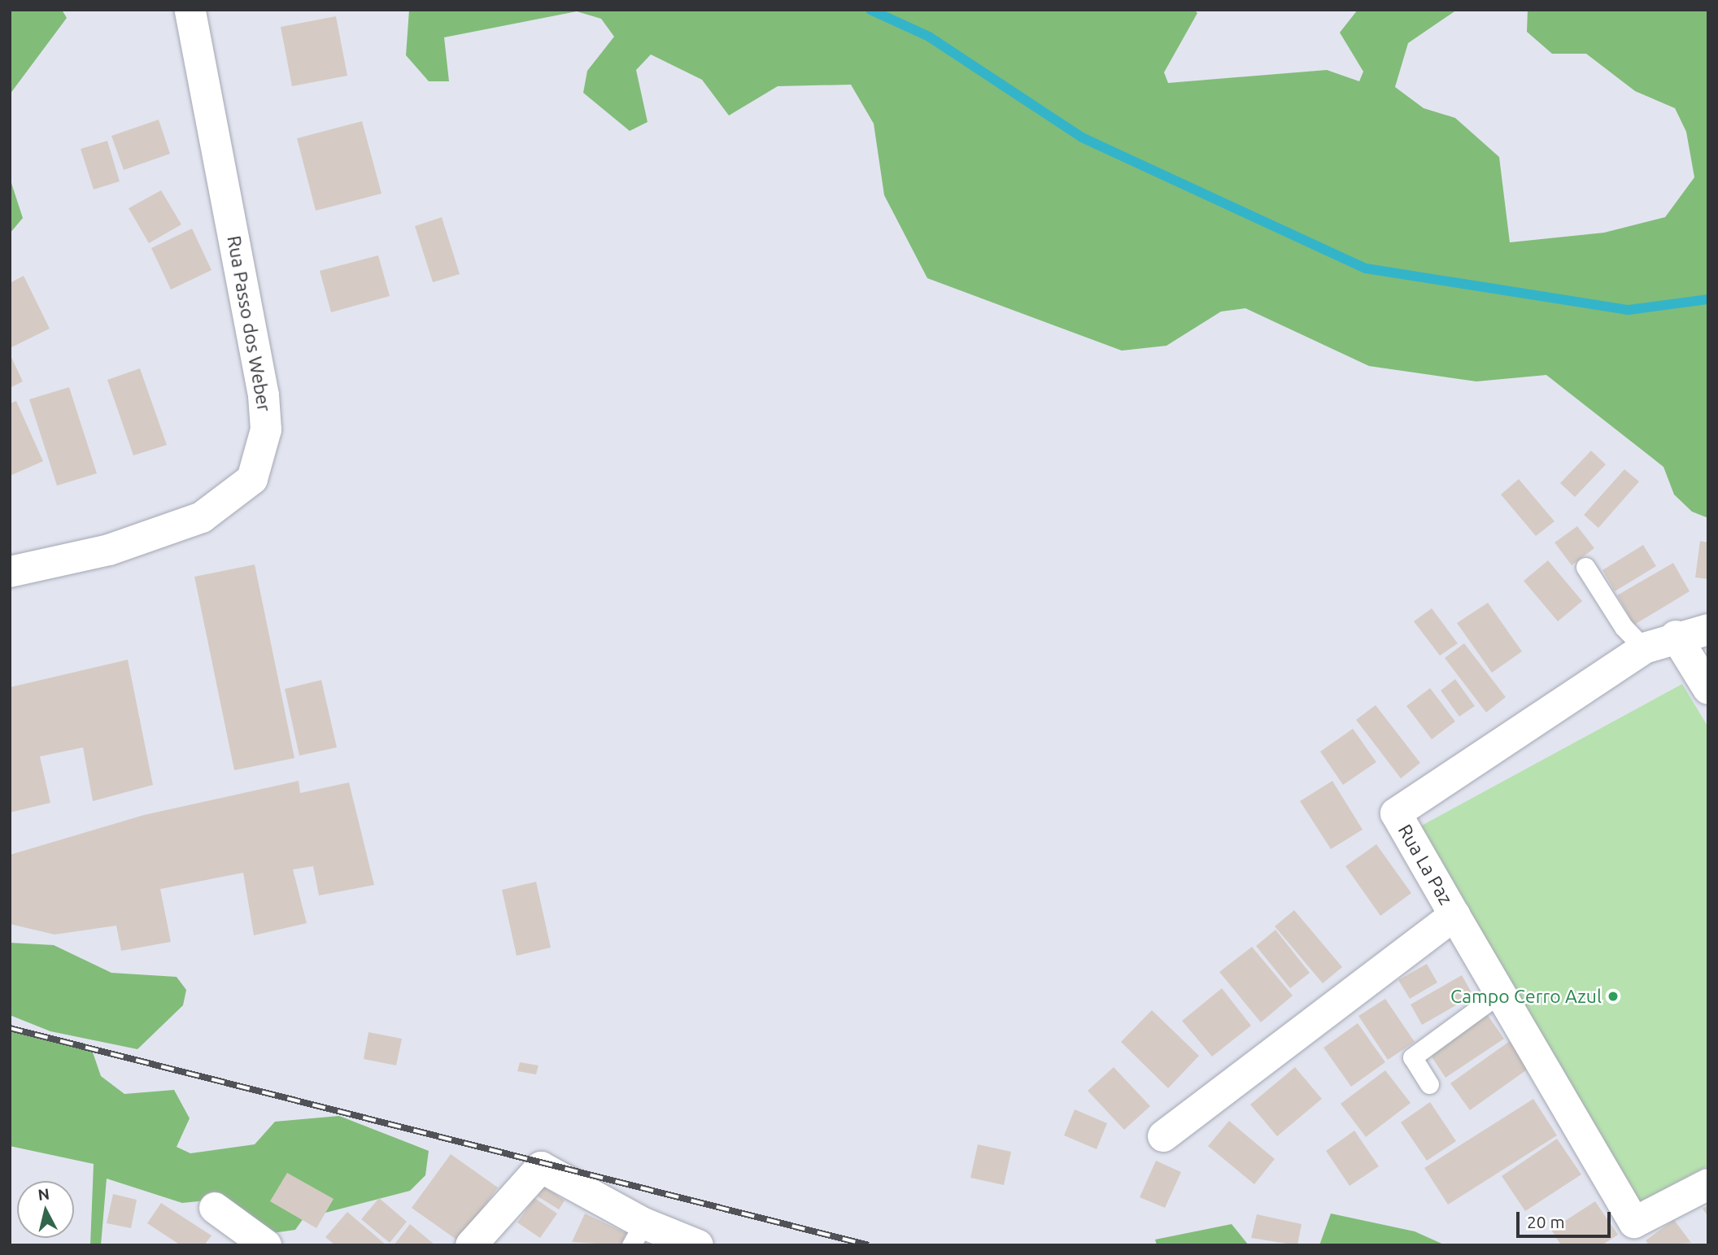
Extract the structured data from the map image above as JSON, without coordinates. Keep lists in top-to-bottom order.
{
  "streets": {
    "street": ["Rua Passo dos Weber", "Rua La Paz"]
  },
  "places": ["Campo Cerro Azul"],
  "scale_bar": "20 m",
  "north": "top"
}
